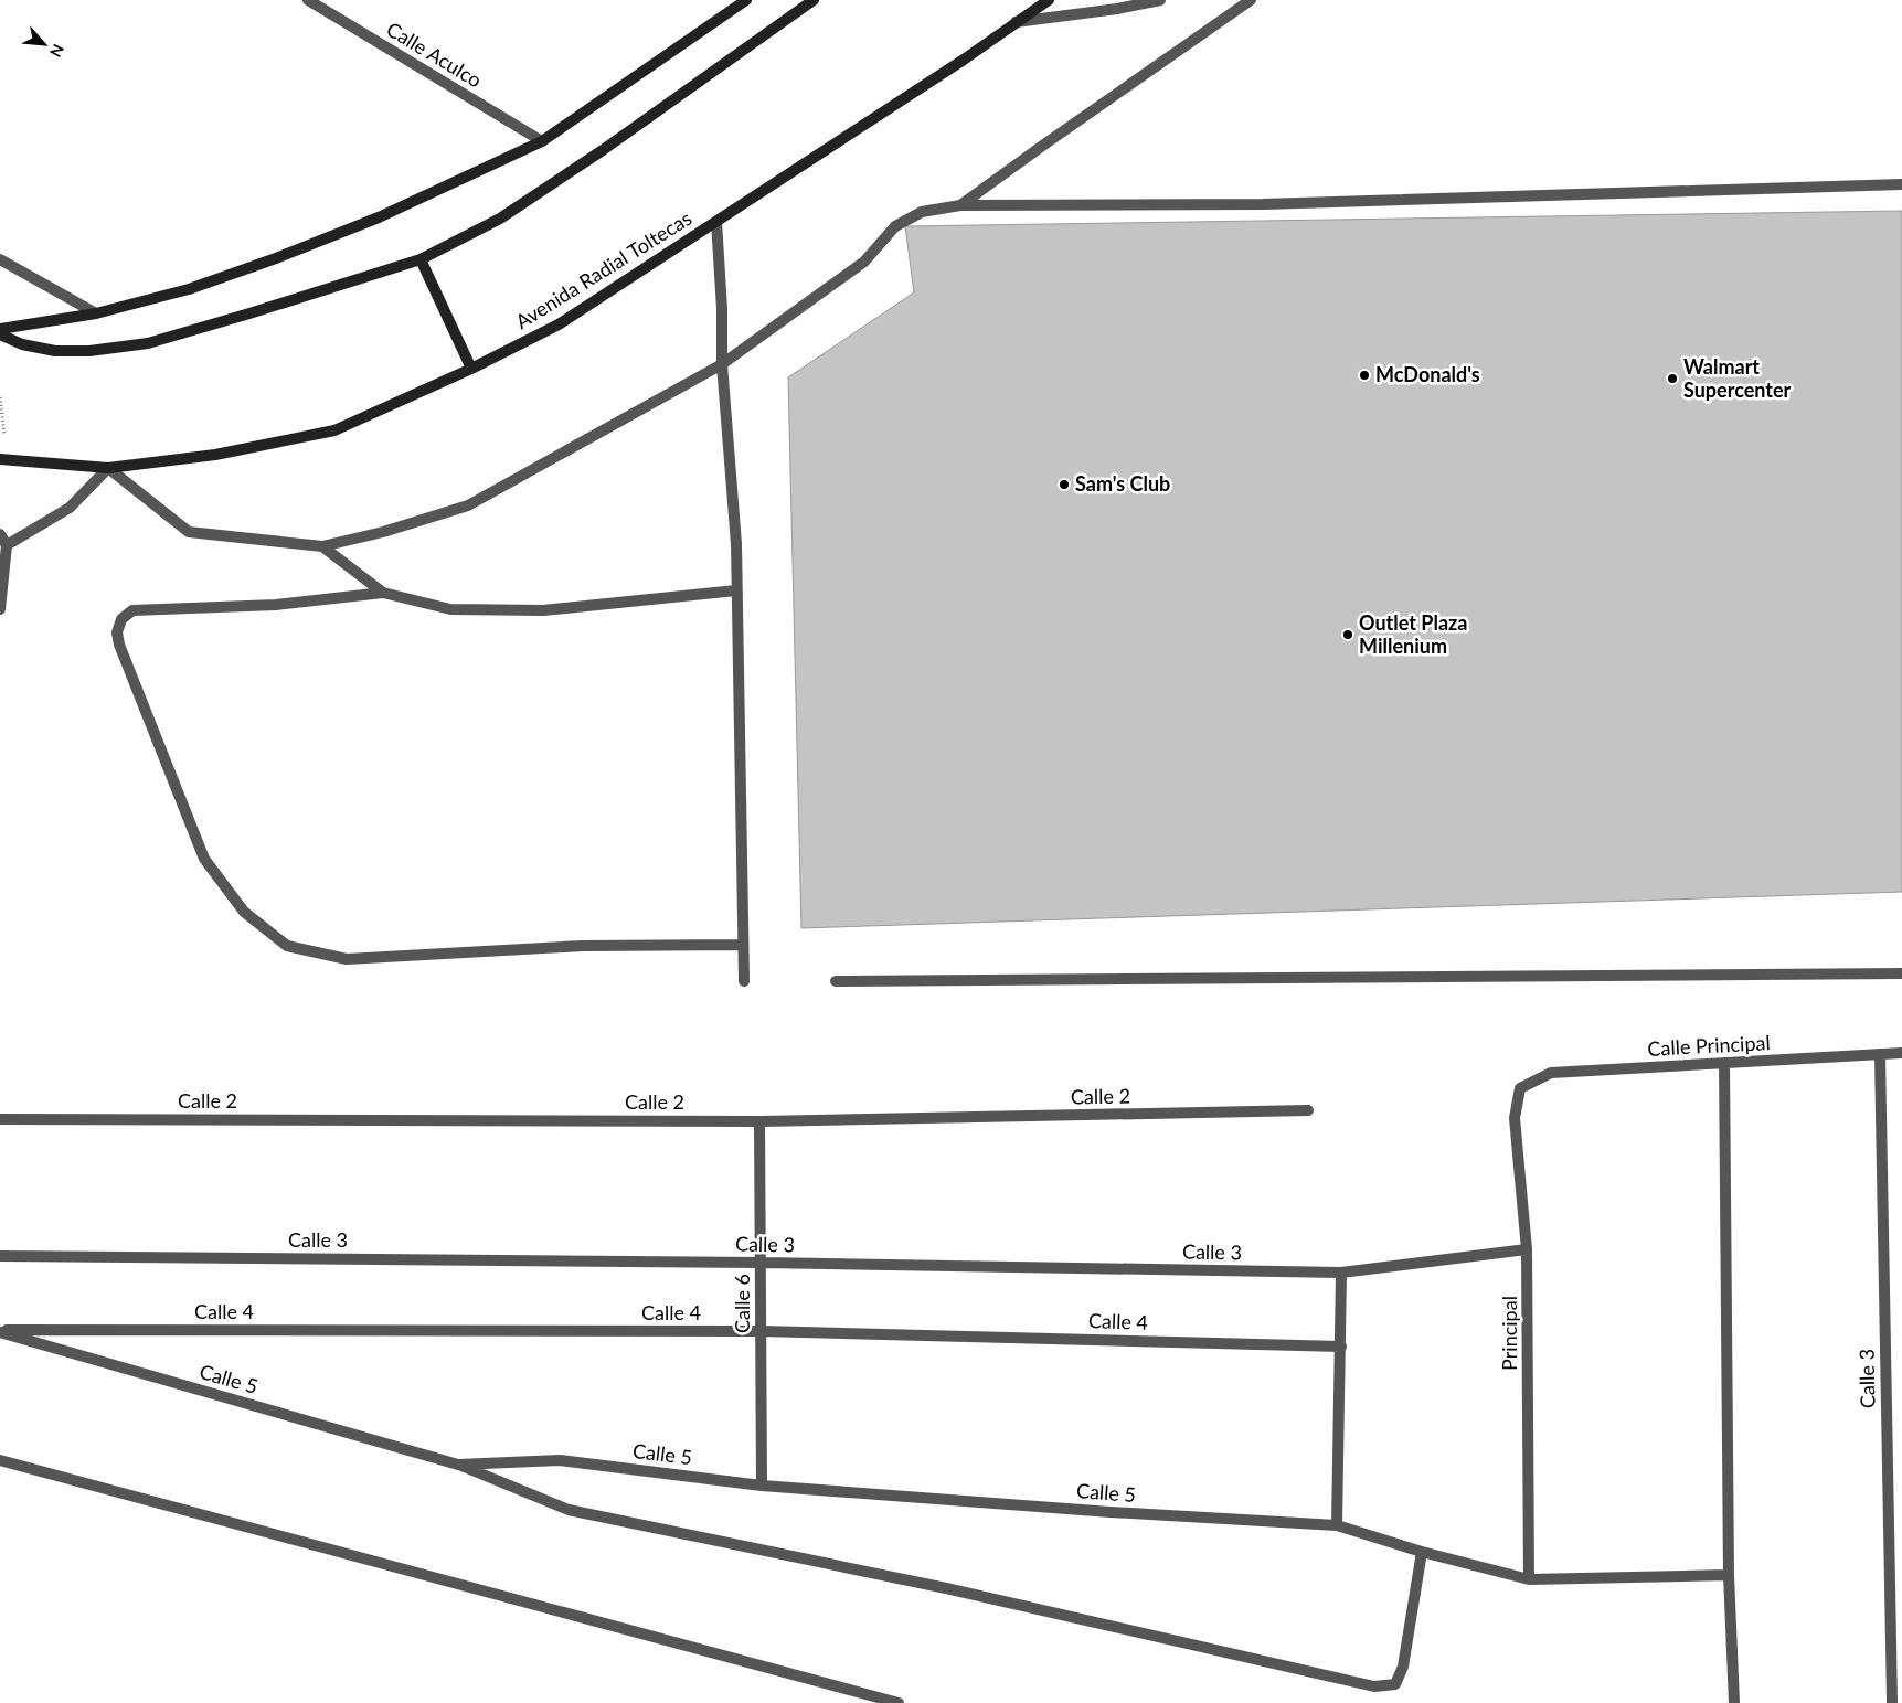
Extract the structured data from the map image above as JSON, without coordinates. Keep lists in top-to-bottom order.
{
  "streets": {
    "main road": ["Avenida Radial Toltecas"],
    "street": [
      "Calle Aculco",
      "Calle Principal",
      "Calle 2",
      "Calle 3",
      "Calle 6",
      "Calle 4",
      "Principal",
      "Calle 5"
    ]
  },
  "crossings": [
    ["Calle Principal", "Calle 3"],
    ["Calle Principal", "Principal"],
    ["Calle 2", "Calle 6"],
    ["Calle 3", "Calle 6"],
    ["Calle 3", "Principal"],
    ["Calle 6", "Calle 4"],
    ["Calle 6", "Calle 5"],
    ["Calle 4", "Calle 5"],
    ["Principal", "Calle 5"]
  ],
  "places": [
    "McDonald's",
    "Walmart Supercenter",
    "Sam's Club",
    "Outlet Plaza Millenium"
  ],
  "north": "bottom right"
}
